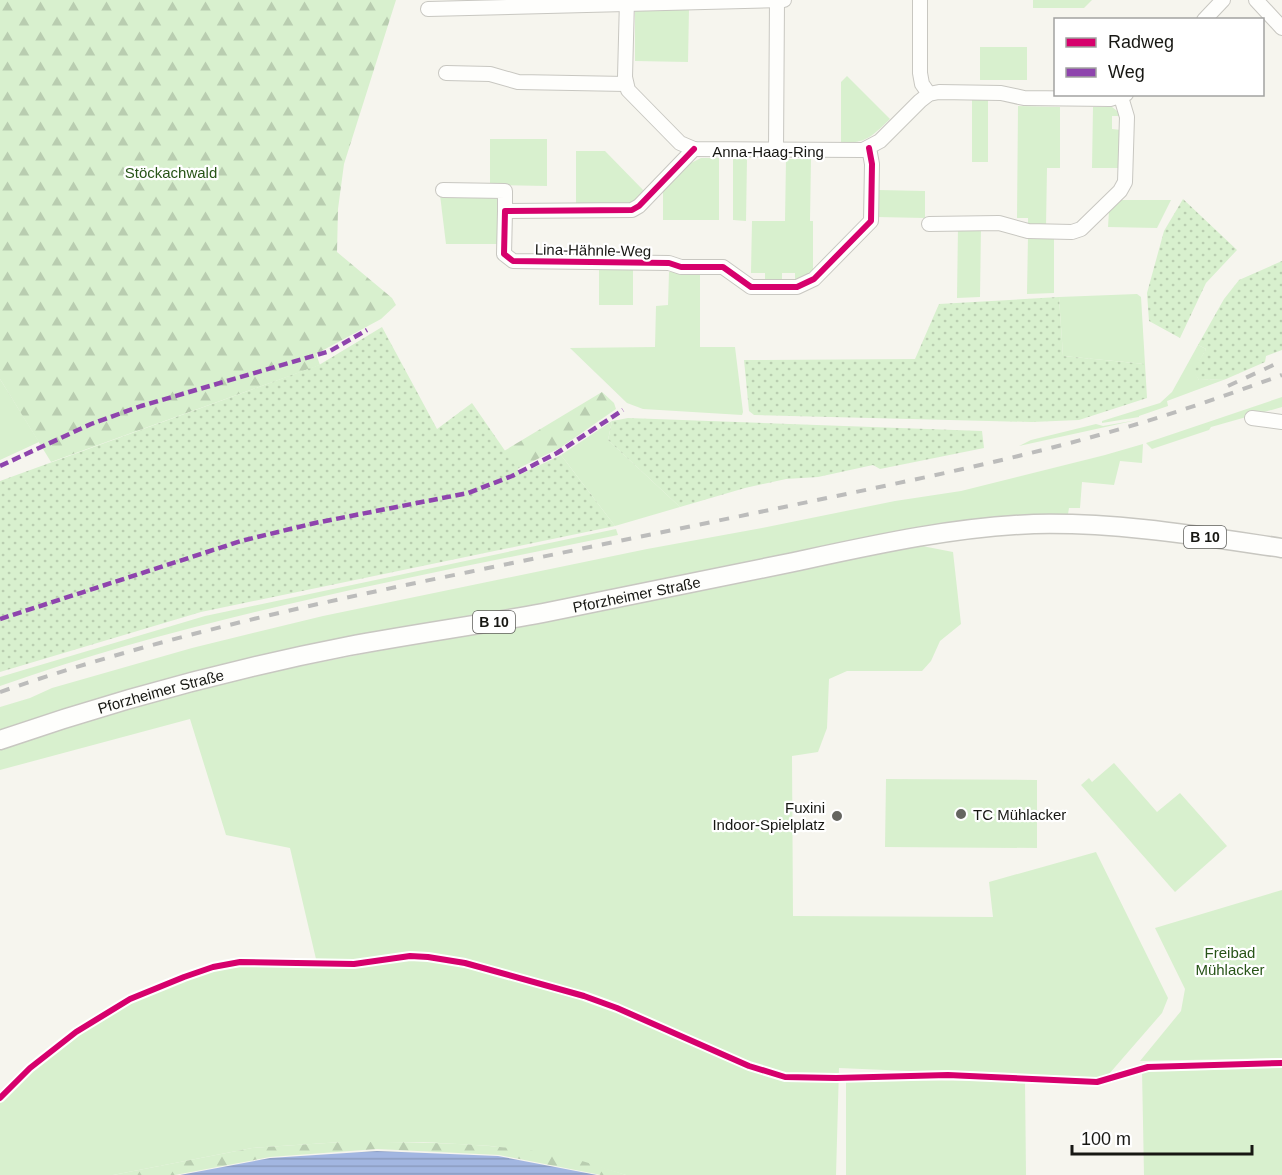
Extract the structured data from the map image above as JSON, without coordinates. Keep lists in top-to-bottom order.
{
  "streets": {
    "main road": ["B 10", "Pforzheimer Straße"],
    "street": ["Anna-Haag-Ring", "Lina-Hähnle-Weg"]
  },
  "crossings": [
    ["Anna-Haag-Ring", "Lina-Hähnle-Weg"]
  ],
  "parks": ["Stöckachwald", "Freibad Mühlacker"],
  "places": ["TC Mühlacker", "Fuxini Indoor-Spielplatz"],
  "legend": ["Radweg", "Weg"],
  "scale_bar": "100 m"
}
